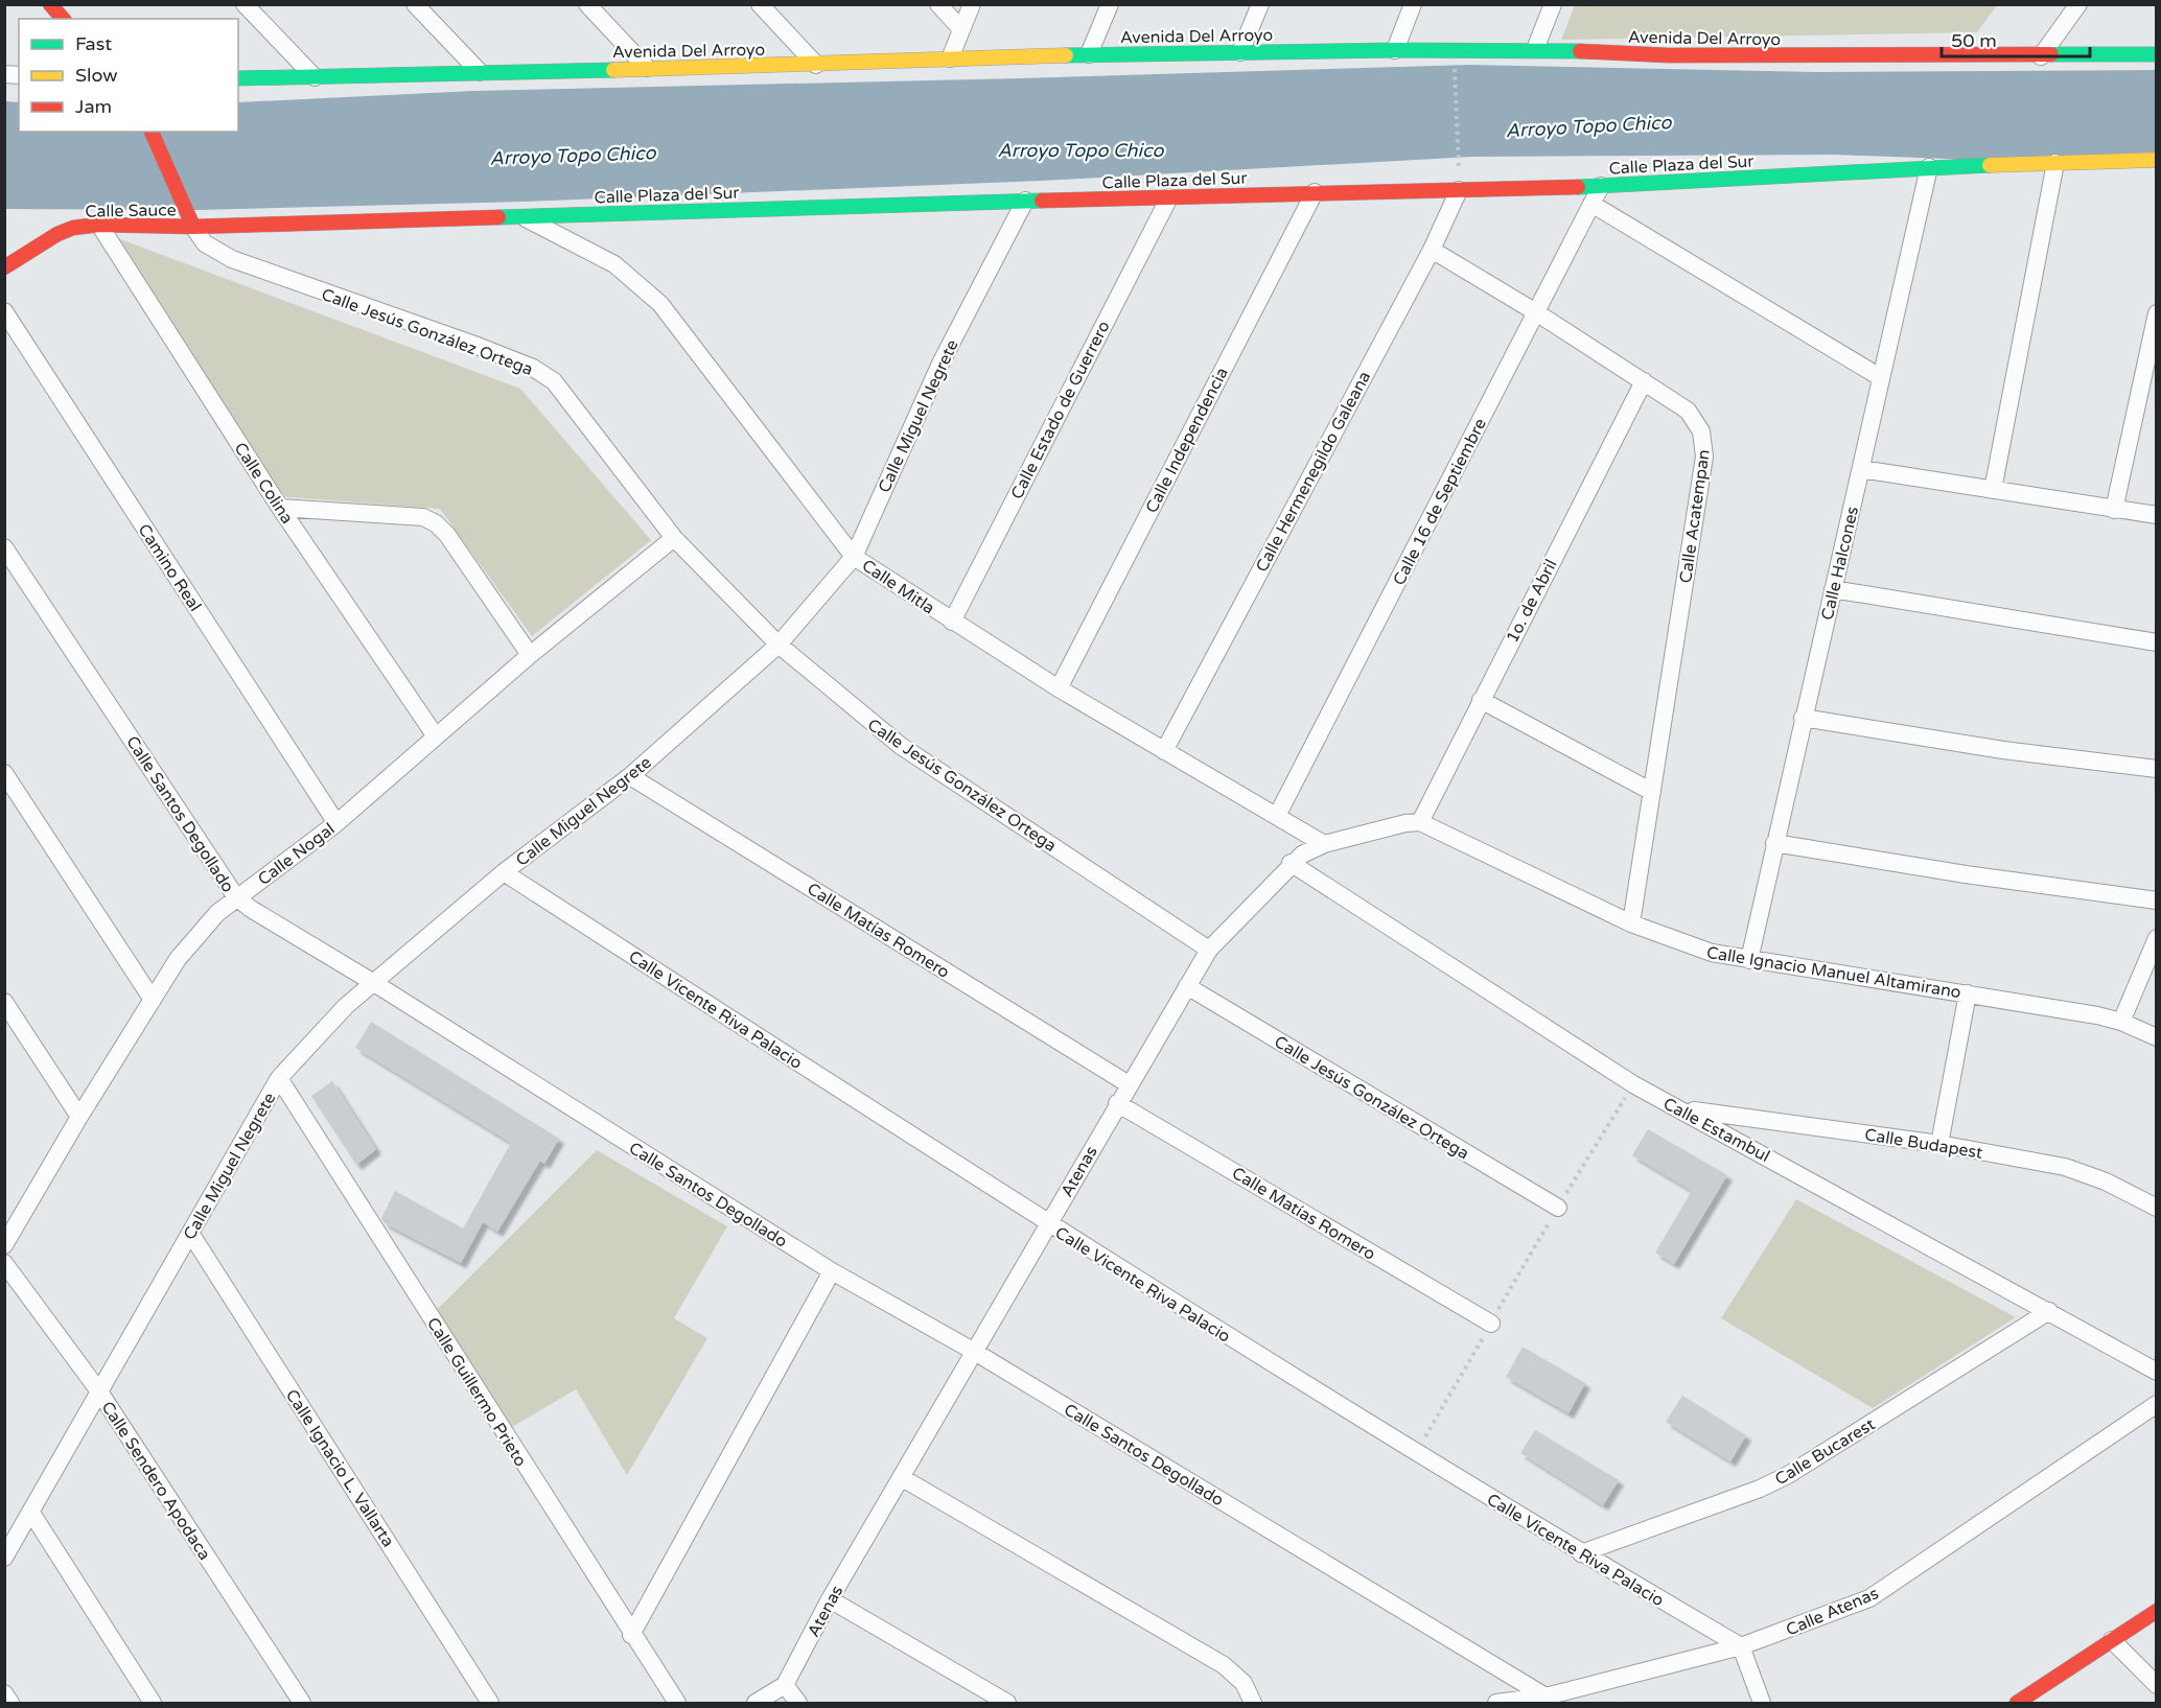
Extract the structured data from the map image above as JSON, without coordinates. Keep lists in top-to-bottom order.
{
  "streets": {
    "street": [
      "Avenida Del Arroyo",
      "Calle Plaza del Sur",
      "Calle Sauce",
      "Calle Jesús González Ortega",
      "Calle Estado de Guerrero",
      "Calle Miguel Negrete",
      "Calle Independencia",
      "Calle Hermenegildo Galeana",
      "Calle Colina",
      "Calle 16 de Septiembre",
      "Calle Acatempan",
      "Calle Halcones",
      "Camino Real",
      "Calle Mitla",
      "1o. de Abril",
      "Calle Santos Degollado",
      "Calle Nogal",
      "Calle Matías Romero",
      "Calle Ignacio Manuel Altamirano",
      "Calle Vicente Riva Palacio",
      "Calle Estambul",
      "Calle Budapest",
      "Atenas",
      "Calle Guillermo Prieto",
      "Calle Bucarest",
      "Calle Ignacio L. Vallarta",
      "Calle Sendero Apodaca",
      "Calle Atenas"
    ]
  },
  "crossings": [
    ["Calle Plaza del Sur", "Calle Sauce"],
    ["Calle Plaza del Sur", "Calle Jesús González Ortega"],
    ["Calle Plaza del Sur", "Calle Estado de Guerrero"],
    ["Calle Plaza del Sur", "Calle Miguel Negrete"],
    ["Calle Plaza del Sur", "Calle Independencia"],
    ["Calle Plaza del Sur", "Calle Hermenegildo Galeana"],
    ["Calle Plaza del Sur", "Calle 16 de Septiembre"],
    ["Calle Plaza del Sur", "Calle Halcones"],
    ["Calle Plaza del Sur", "Calle Mitla"],
    ["Calle Sauce", "Calle Jesús González Ortega"],
    ["Calle Sauce", "Calle Colina"],
    ["Calle Jesús González Ortega", "Calle Miguel Negrete"],
    ["Calle Jesús González Ortega", "Calle Nogal"],
    ["Calle Jesús González Ortega", "Atenas"],
    ["Calle Estado de Guerrero", "Calle Mitla"],
    ["Calle Miguel Negrete", "Calle Mitla"],
    ["Calle Miguel Negrete", "Calle Santos Degollado"],
    ["Calle Miguel Negrete", "Calle Matías Romero"],
    ["Calle Miguel Negrete", "Calle Vicente Riva Palacio"],
    ["Calle Miguel Negrete", "Calle Guillermo Prieto"],
    ["Calle Miguel Negrete", "Calle Ignacio L. Vallarta"],
    ["Calle Miguel Negrete", "Calle Sendero Apodaca"],
    ["Calle Independencia", "Calle Mitla"],
    ["Calle Hermenegildo Galeana", "Calle Acatempan"],
    ["Calle Hermenegildo Galeana", "Calle Mitla"],
    ["Calle Colina", "Calle Nogal"],
    ["Calle 16 de Septiembre", "Calle Acatempan"],
    ["Calle 16 de Septiembre", "Calle Mitla"],
    ["Calle Acatempan", "1o. de Abril"],
    ["Calle Acatempan", "Calle Ignacio Manuel Altamirano"],
    ["Calle Halcones", "Calle Ignacio Manuel Altamirano"],
    ["Camino Real", "Calle Nogal"],
    ["Calle Mitla", "Atenas"],
    ["1o. de Abril", "Calle Ignacio Manuel Altamirano"],
    ["1o. de Abril", "Atenas"],
    ["Calle Santos Degollado", "Calle Nogal"],
    ["Calle Santos Degollado", "Atenas"],
    ["Calle Santos Degollado", "Calle Atenas"],
    ["Calle Matías Romero", "Atenas"],
    ["Calle Ignacio Manuel Altamirano", "Atenas"],
    ["Calle Vicente Riva Palacio", "Atenas"],
    ["Calle Vicente Riva Palacio", "Calle Bucarest"],
    ["Calle Vicente Riva Palacio", "Calle Atenas"],
    ["Calle Estambul", "Calle Budapest"],
    ["Calle Estambul", "Atenas"],
    ["Calle Estambul", "Calle Bucarest"]
  ],
  "water": ["Arroyo Topo Chico"],
  "legend": ["Fast", "Slow", "Jam"],
  "scale_bar": "50 m"
}
